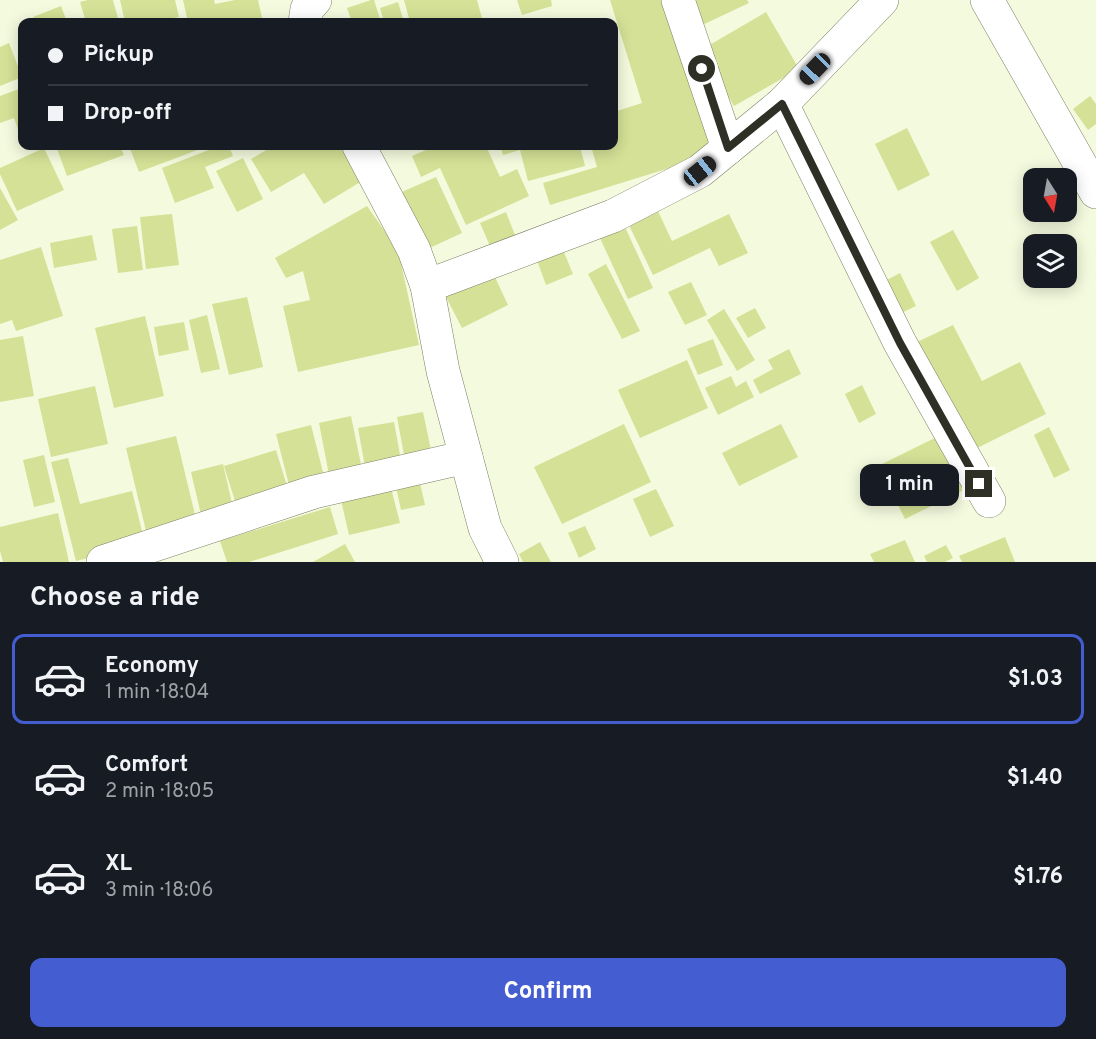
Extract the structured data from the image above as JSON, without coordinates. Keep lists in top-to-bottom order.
{
  "north": "bottom",
  "page": {
    "banner": ["Pickup", "Drop-off"],
    "bubble": "1 min",
    "heading": "Choose a ride",
    "list": [
      {
        "name": "Economy",
        "note": "1 min · 18:04",
        "value": "$1.03"
      },
      {
        "name": "Comfort",
        "note": "2 min · 18:05",
        "value": "$1.40"
      },
      {
        "name": "XL",
        "note": "3 min · 18:06",
        "value": "$1.76"
      }
    ],
    "buttons": "Confirm"
  }
}
